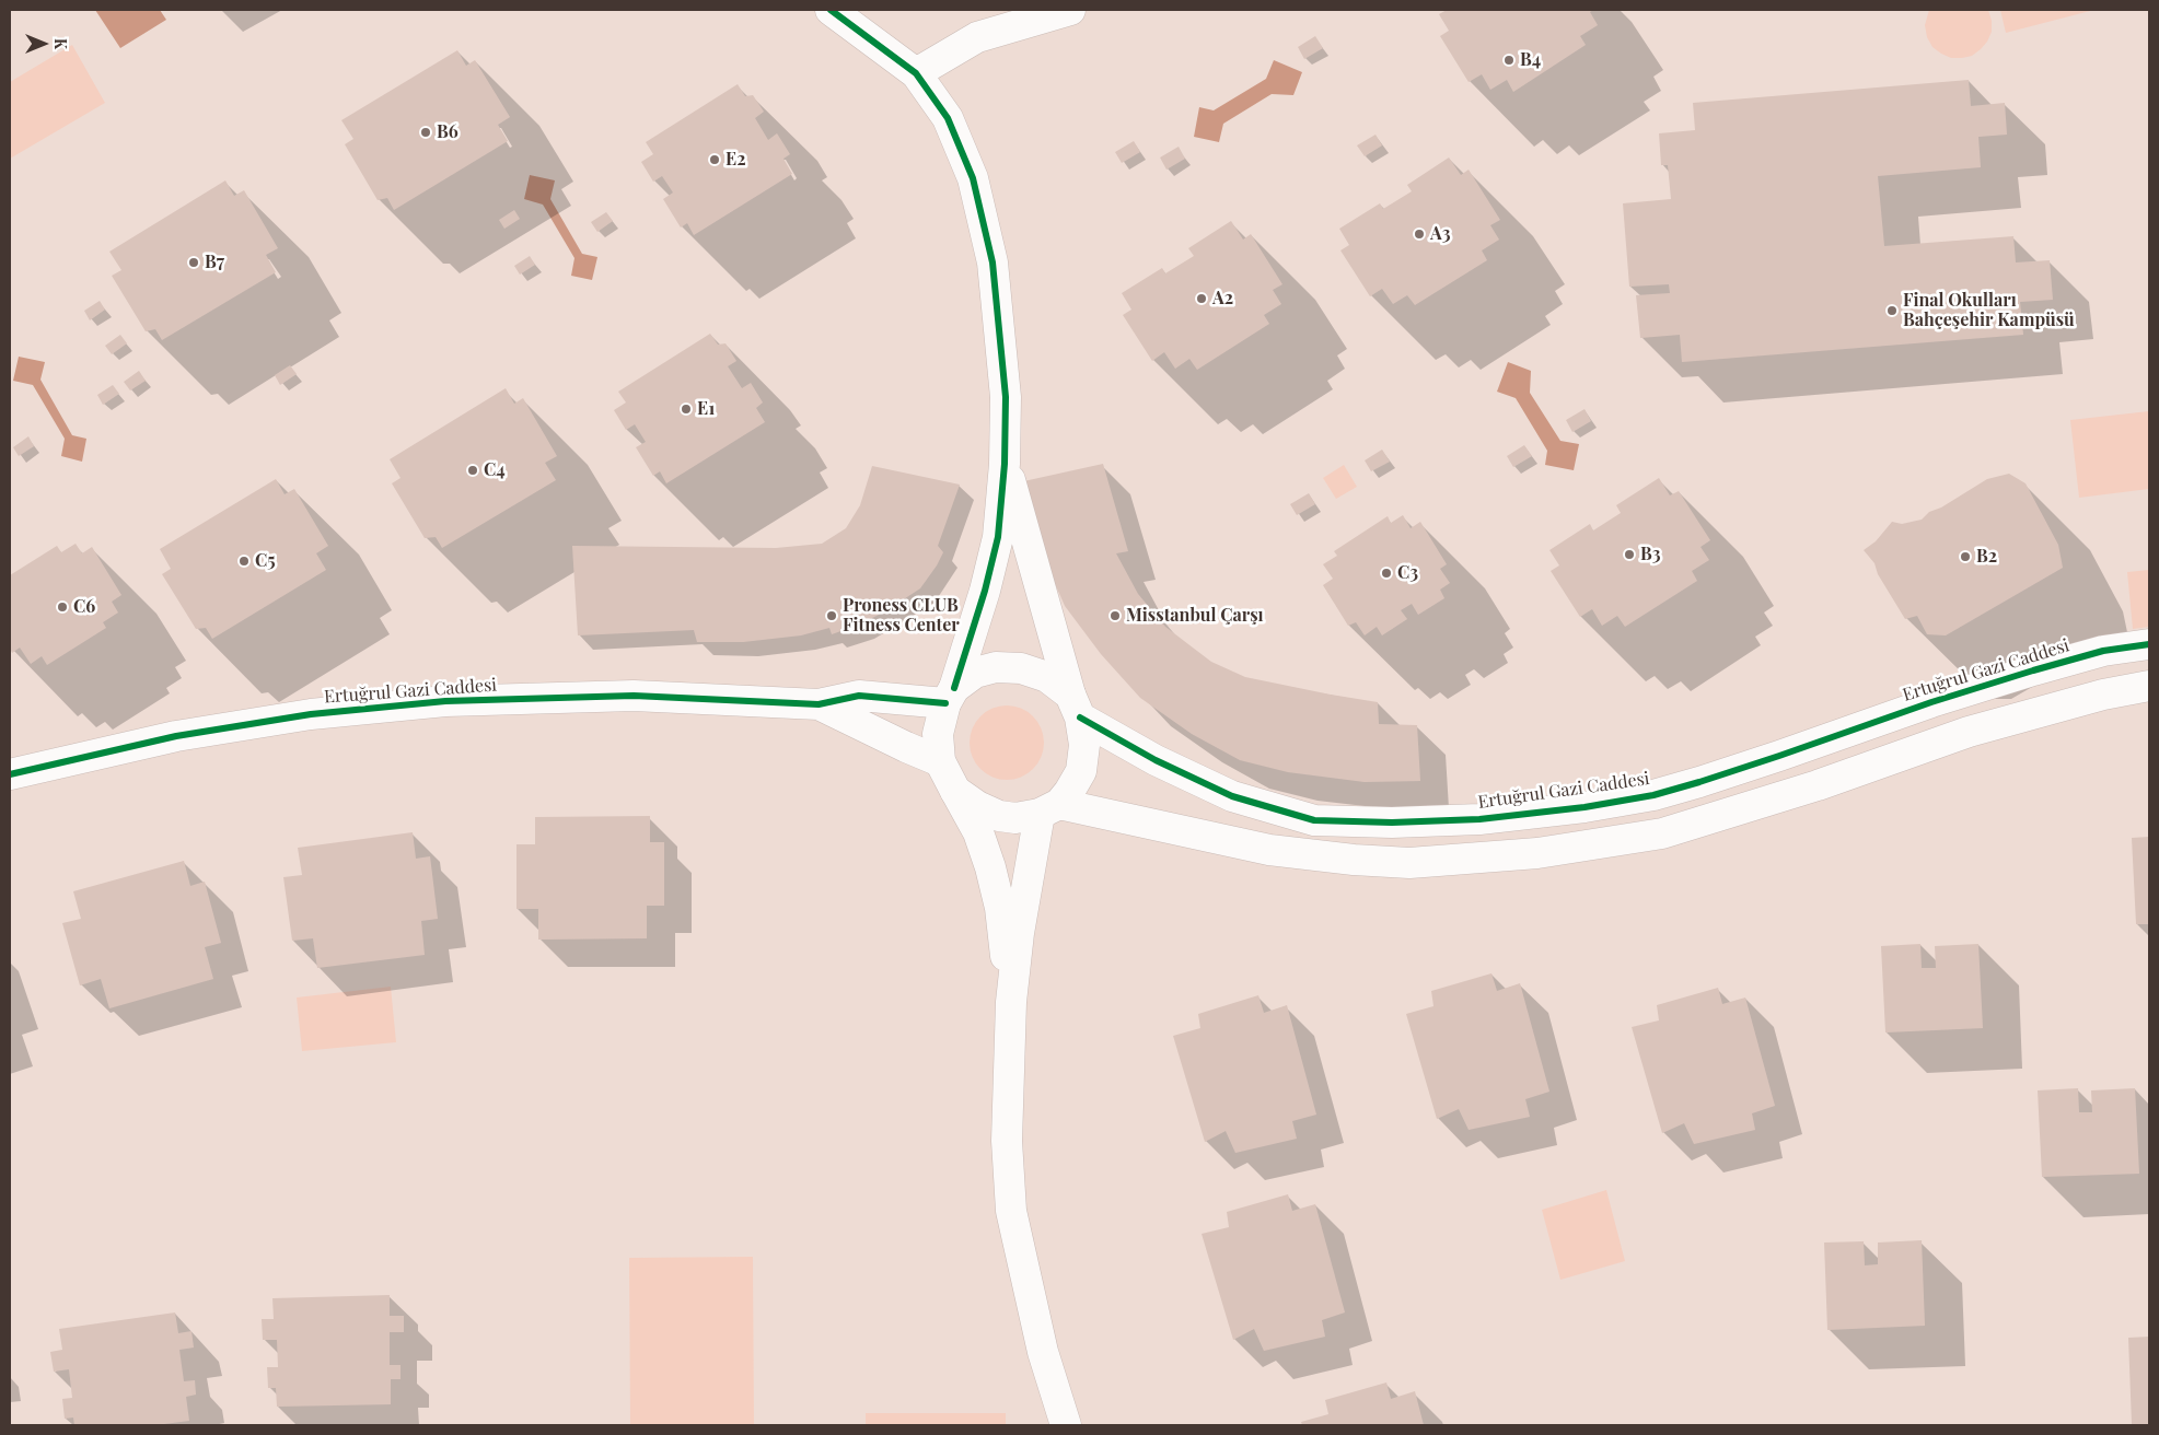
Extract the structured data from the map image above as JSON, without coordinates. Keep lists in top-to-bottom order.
{
  "streets": {
    "street": ["Ertuğrul Gazi Caddesi"]
  },
  "places": [
    "B4",
    "B6",
    "E2",
    "A3",
    "B7",
    "A2",
    "Final Okulları Bahçeşehir Kampüsü",
    "E1",
    "C4",
    "B3",
    "B2",
    "C5",
    "C3",
    "C6",
    "Proness CLUB Fitness Center",
    "Misstanbul Çarşı"
  ],
  "north": "right"
}
